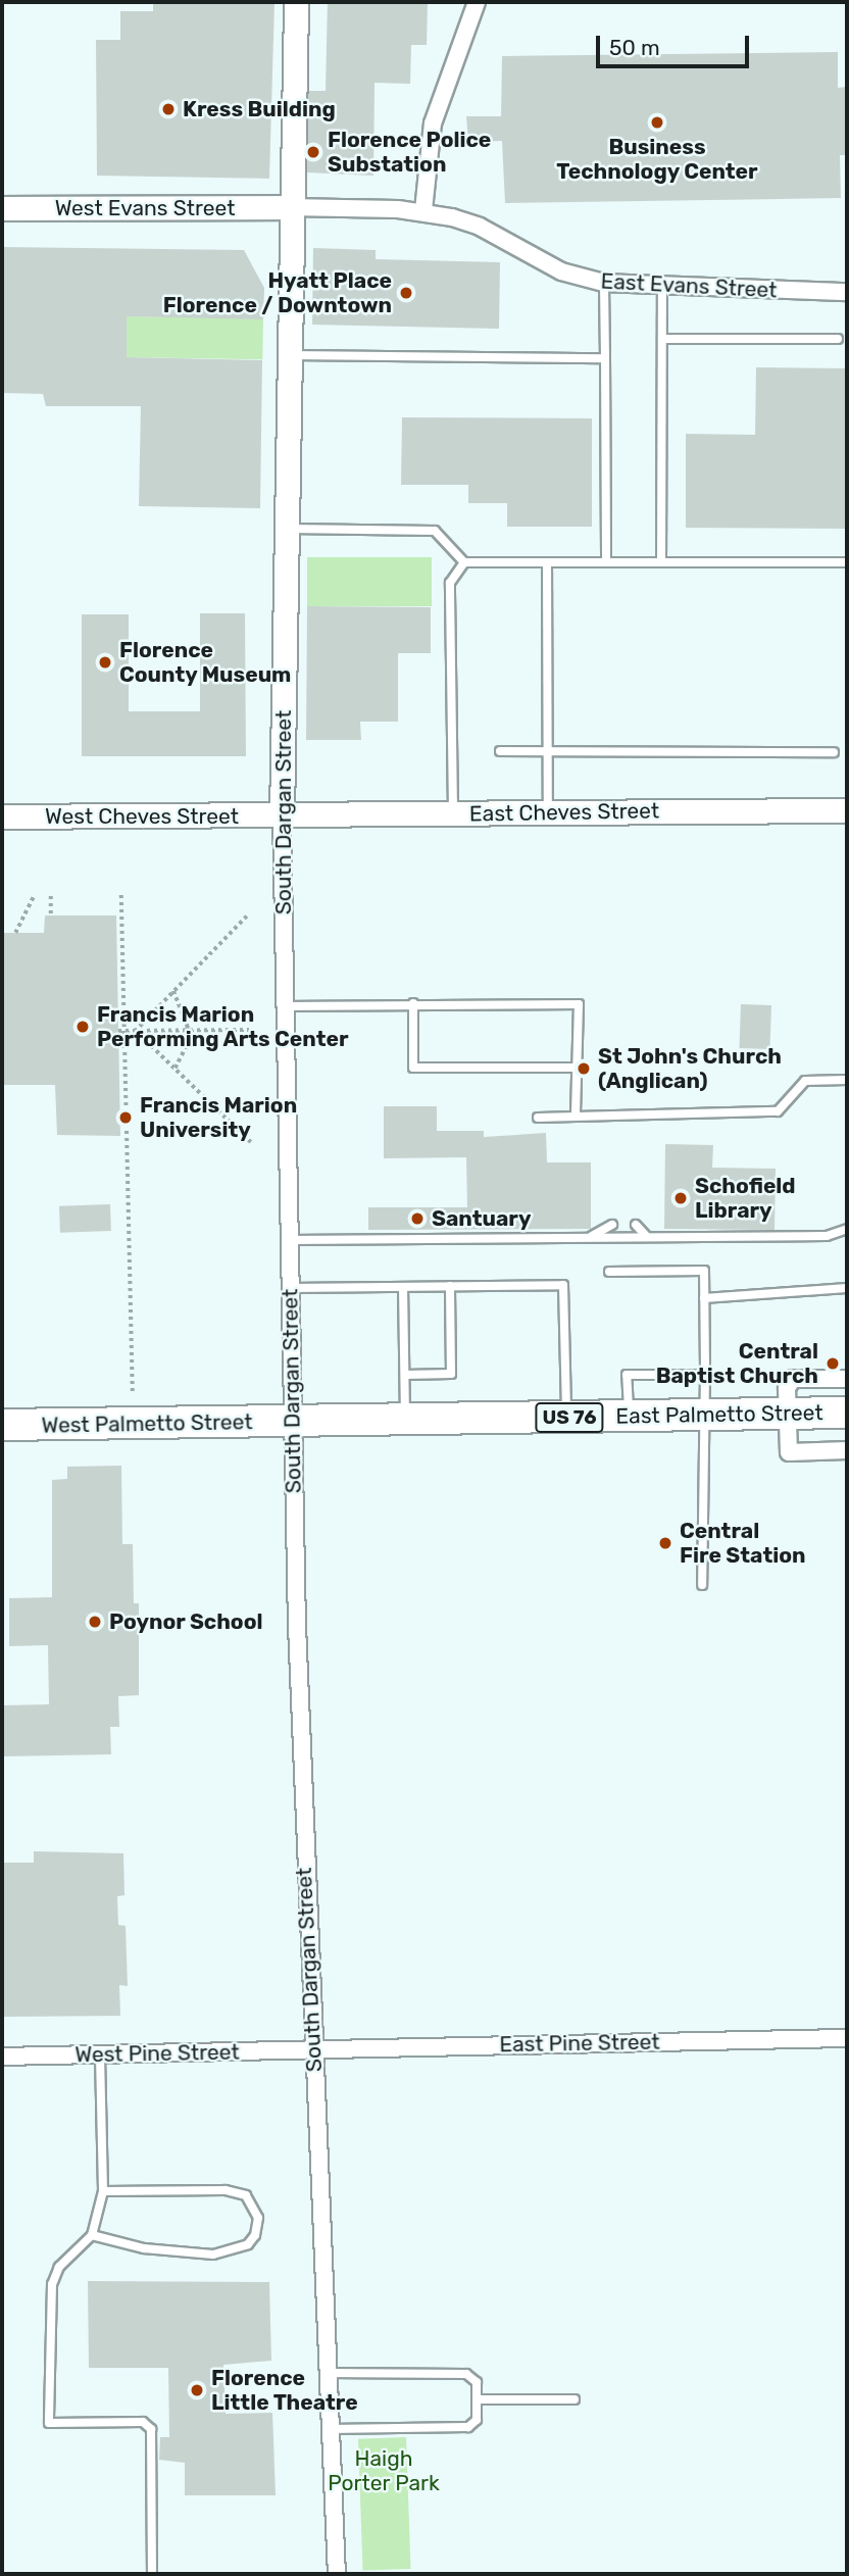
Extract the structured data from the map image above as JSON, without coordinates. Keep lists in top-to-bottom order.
{
  "streets": {
    "highway": ["East Palmetto Street", "US 76", "West Palmetto Street"],
    "street": [
      "West Evans Street",
      "East Evans Street",
      "South Dargan Street",
      "East Cheves Street",
      "West Cheves Street",
      "East Pine Street",
      "West Pine Street"
    ]
  },
  "crossings": [
    ["West Evans Street", "East Evans Street"],
    ["West Evans Street", "South Dargan Street"],
    ["East Evans Street", "South Dargan Street"],
    ["South Dargan Street", "East Cheves Street"],
    ["South Dargan Street", "West Cheves Street"],
    ["South Dargan Street", "East Palmetto Street"],
    ["South Dargan Street", "West Palmetto Street"],
    ["South Dargan Street", "East Pine Street"],
    ["South Dargan Street", "West Pine Street"],
    ["East Cheves Street", "West Cheves Street"],
    ["East Palmetto Street", "West Palmetto Street"],
    ["East Pine Street", "West Pine Street"]
  ],
  "parks": ["Haigh Porter Park"],
  "places": [
    "Kress Building",
    "Business Technology Center",
    "Florence Police Substation",
    "Hyatt Place Florence / Downtown",
    "Florence County Museum",
    "Francis Marion Performing Arts Center",
    "St John's Church (Anglican)",
    "Francis Marion University",
    "Schofield Library",
    "Santuary",
    "Central Baptist Church",
    "Central Fire Station",
    "Poynor School",
    "Florence Little Theatre"
  ],
  "scale_bar": "50 m"
}
